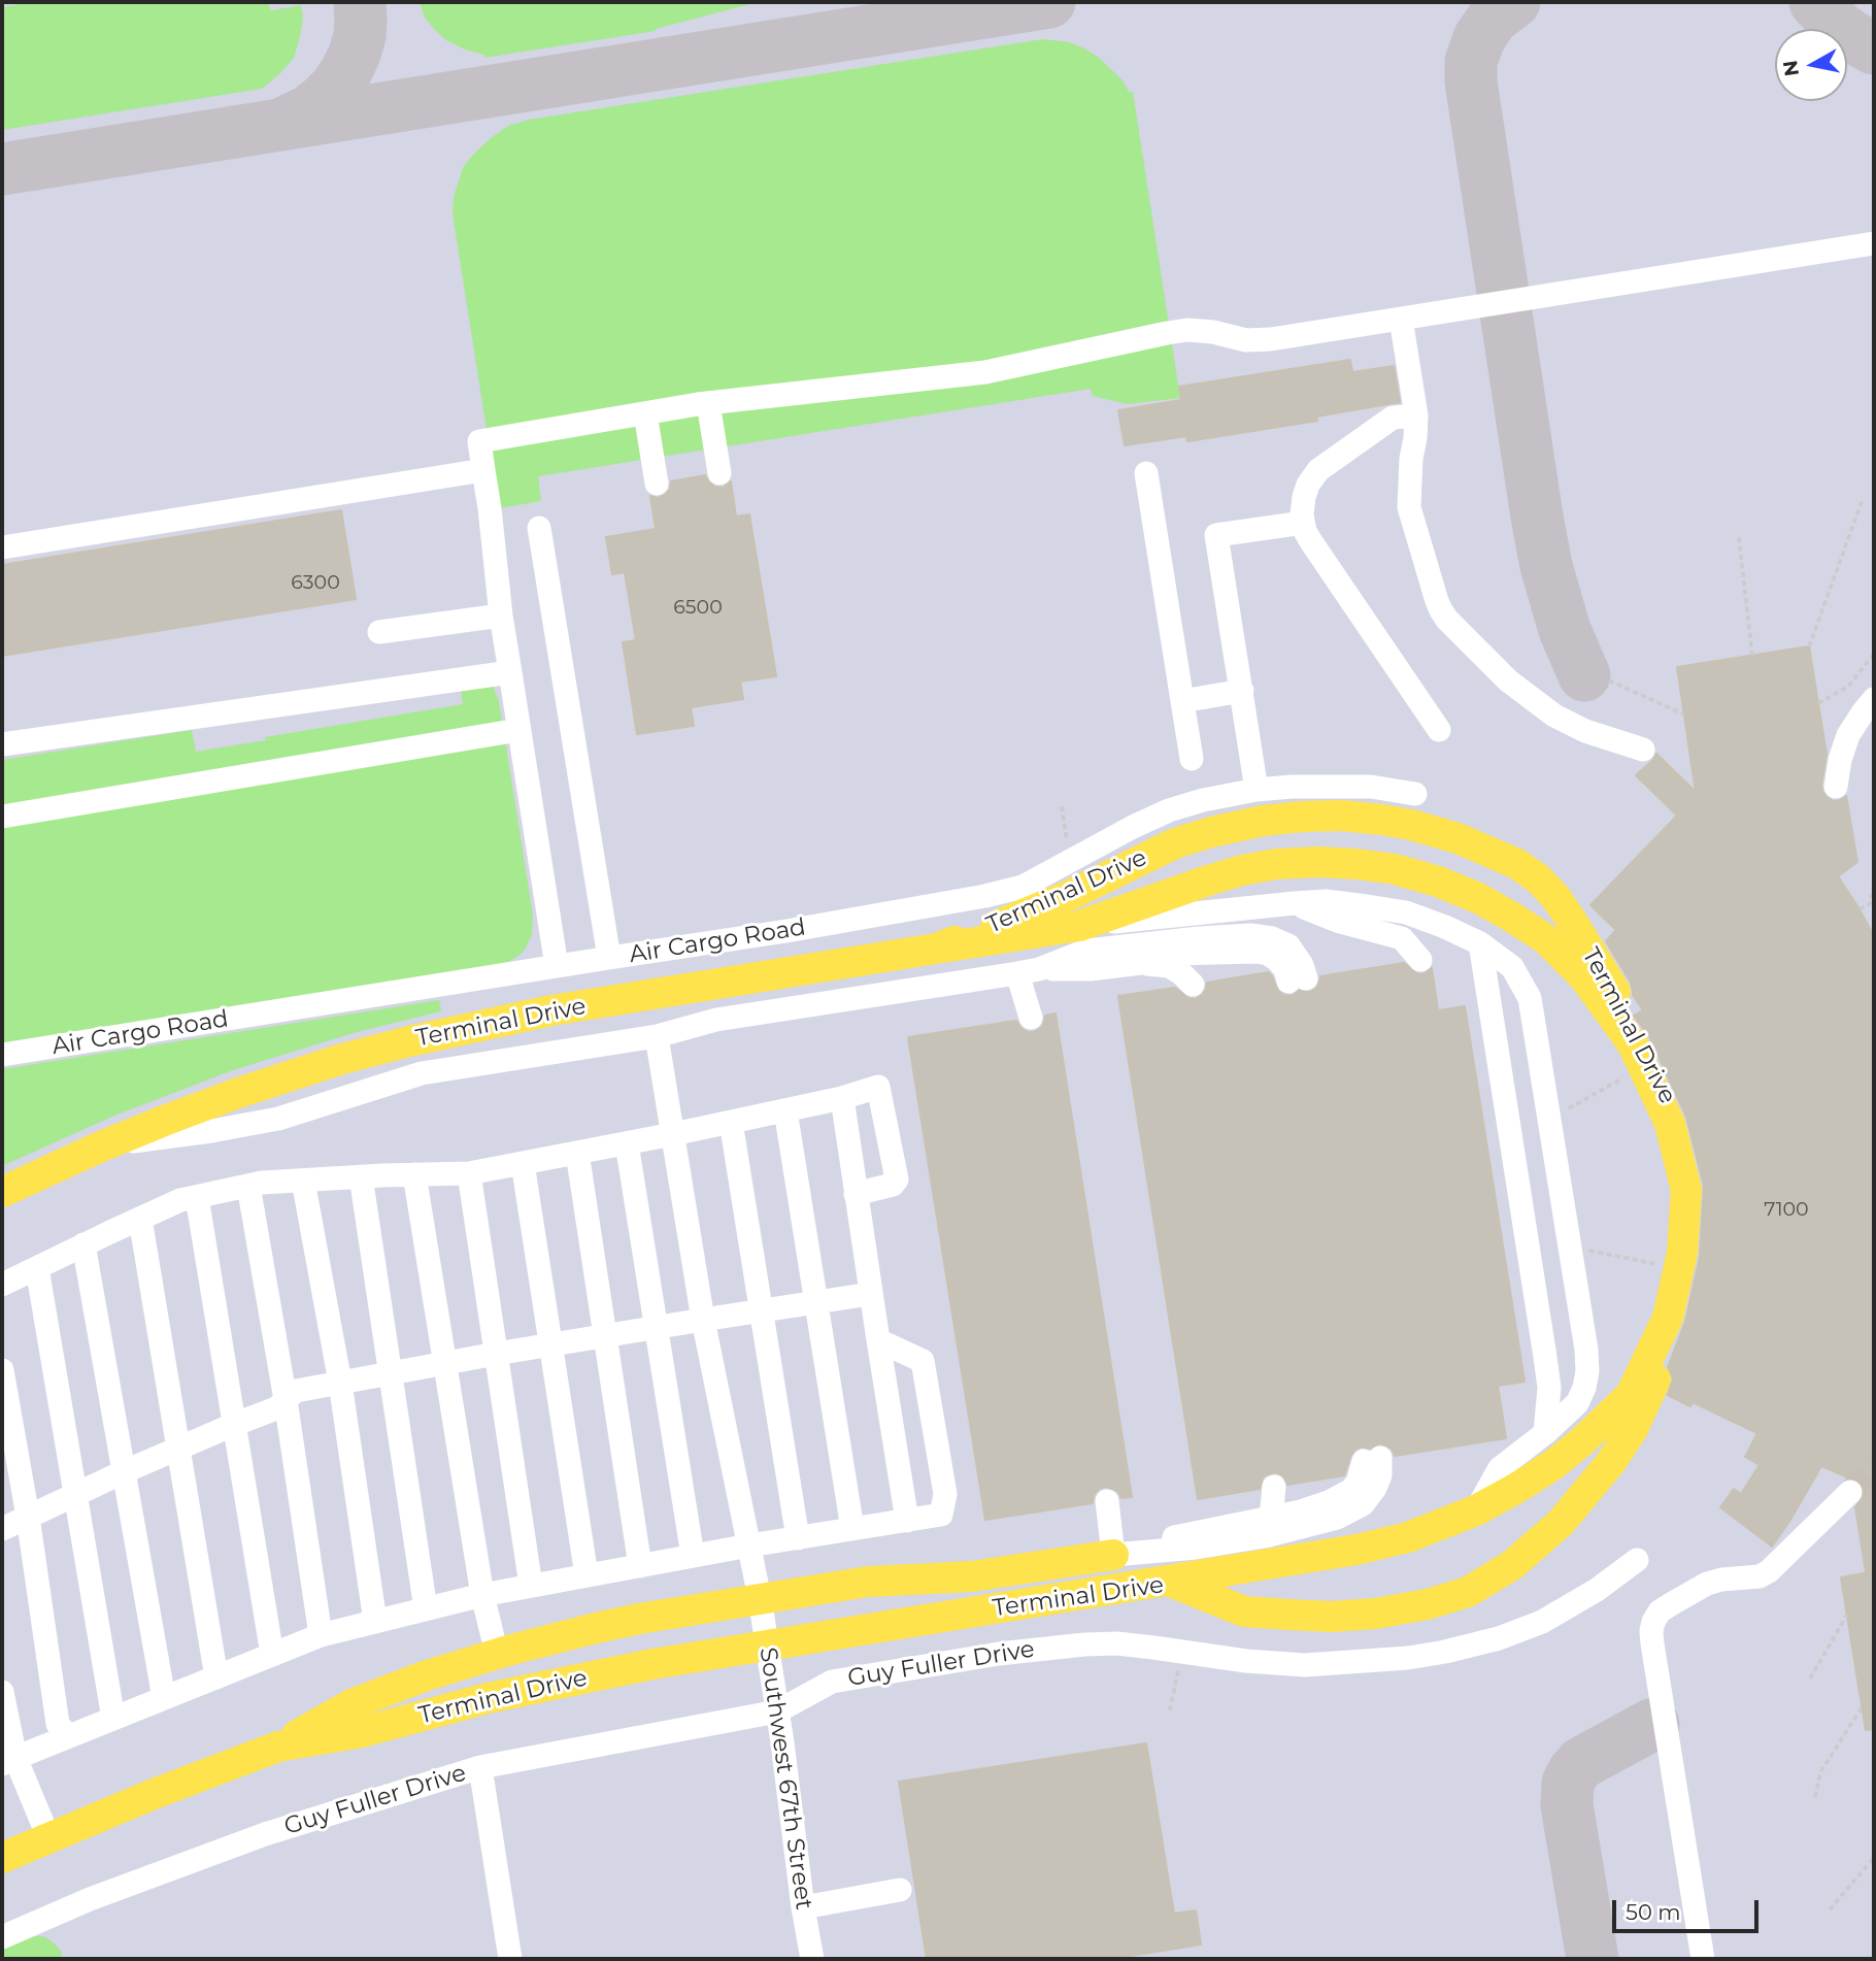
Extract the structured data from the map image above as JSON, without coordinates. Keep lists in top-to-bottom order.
{
  "streets": {
    "main road": ["Terminal Drive"],
    "street": ["Air Cargo Road", "Guy Fuller Drive", "Southwest 67th Street"]
  },
  "crossings": [
    ["Terminal Drive", "Southwest 67th Street"],
    ["Guy Fuller Drive", "Southwest 67th Street"]
  ],
  "house_numbers": ["6300", "6500", "7100"],
  "scale_bar": "50 m",
  "north": "left"
}
